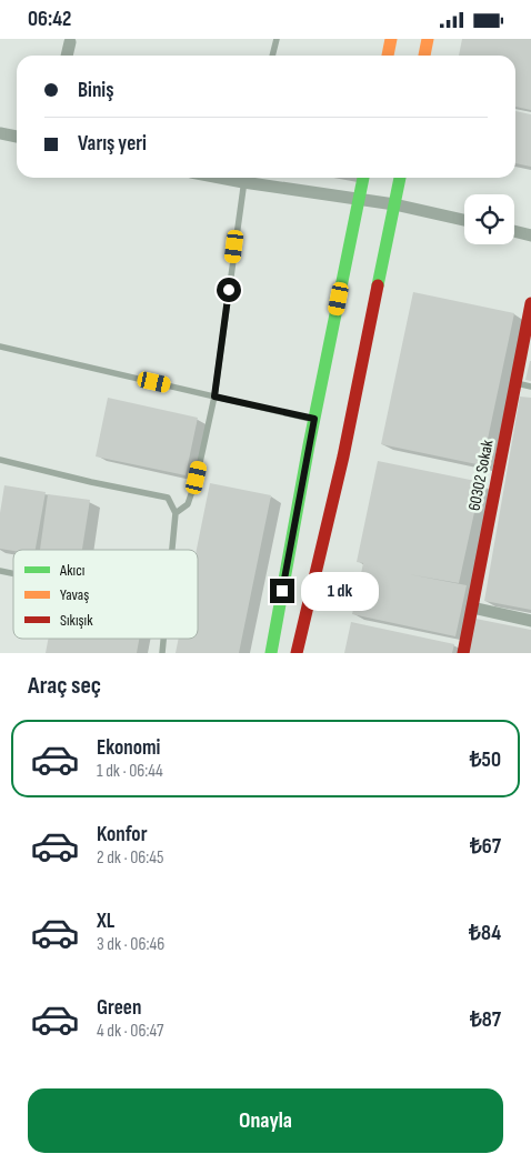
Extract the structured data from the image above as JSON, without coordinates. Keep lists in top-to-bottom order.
{
  "streets": {
    "main road": ["60302 Sokak"]
  },
  "legend": ["Akıcı", "Yavaş", "Sıkışık"],
  "page": {
    "status": "06:42",
    "banner": ["Biniş", "Varış yeri"],
    "bubble": "1 dk",
    "heading": "Araç seç",
    "list": [
      {
        "name": "Ekonomi",
        "note": "1 dk · 06:44",
        "value": "₺50"
      },
      {
        "name": "Konfor",
        "note": "2 dk · 06:45",
        "value": "₺67"
      },
      {
        "name": "XL",
        "note": "3 dk · 06:46",
        "value": "₺84"
      },
      {
        "name": "Green",
        "note": "4 dk · 06:47",
        "value": "₺87"
      }
    ],
    "buttons": "Onayla"
  }
}
